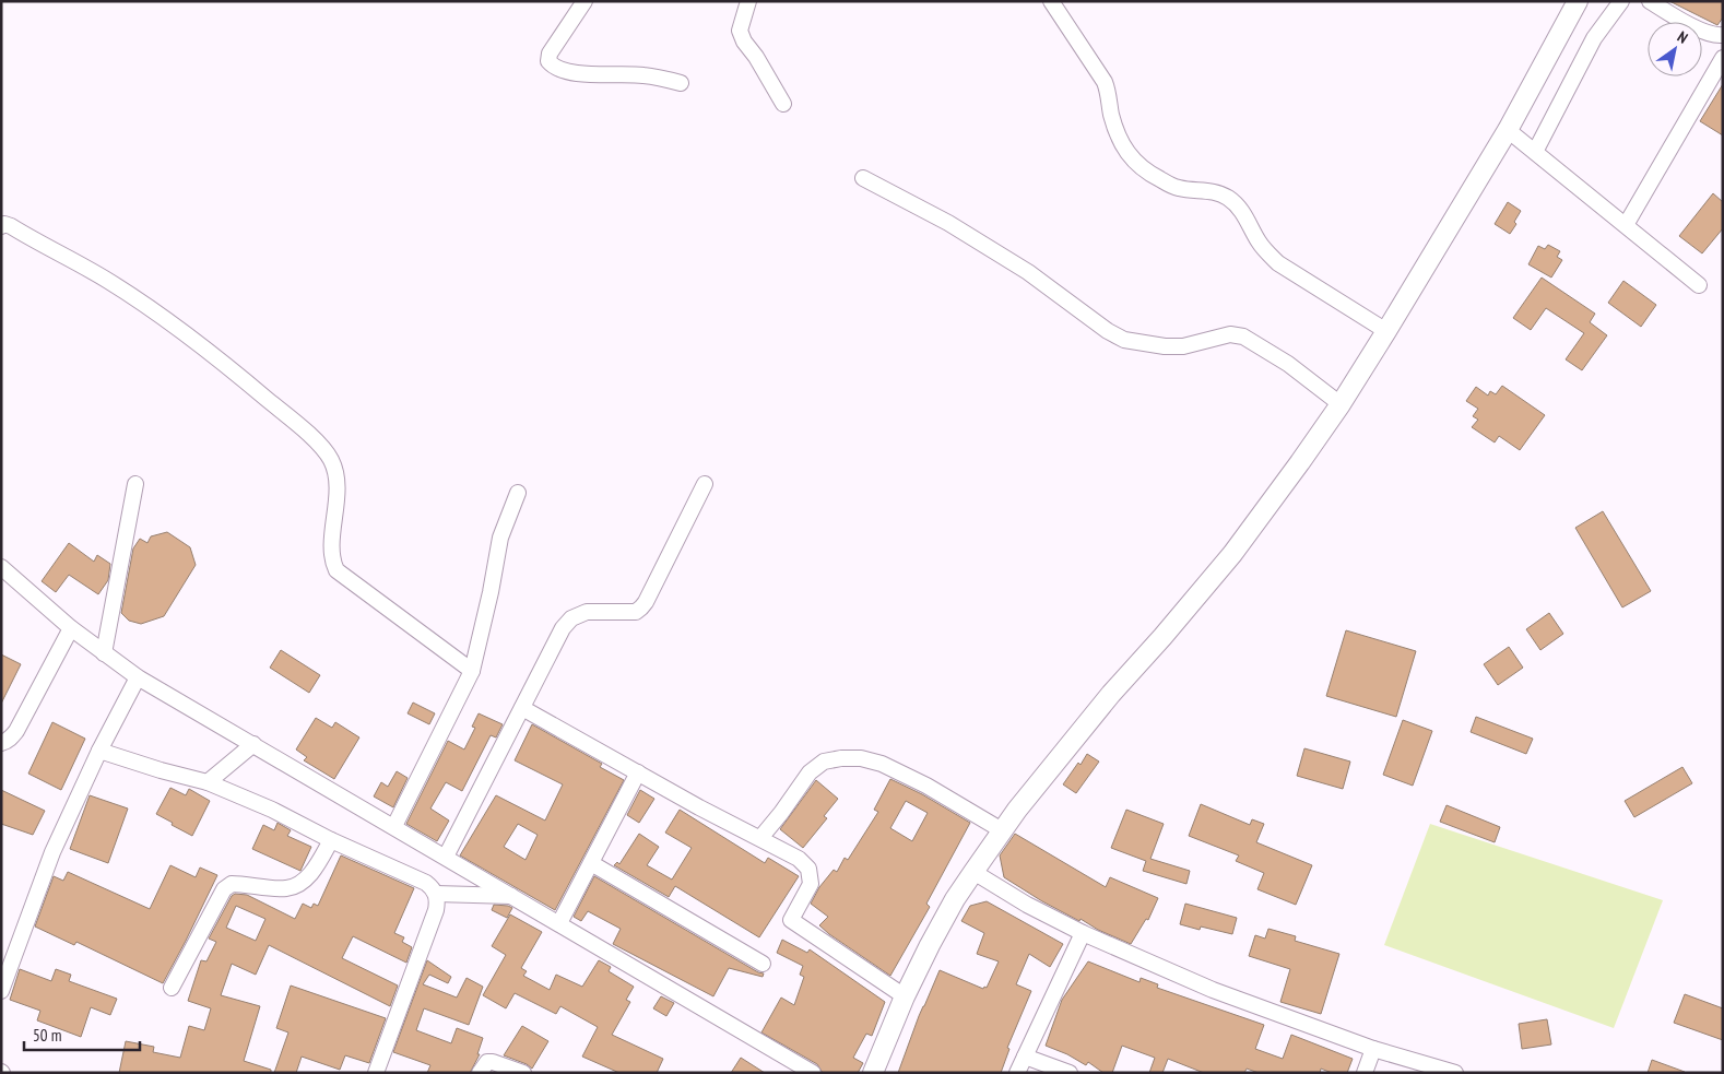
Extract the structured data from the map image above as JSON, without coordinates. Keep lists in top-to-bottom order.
{
  "scale_bar": "50 m",
  "north": "top right"
}
